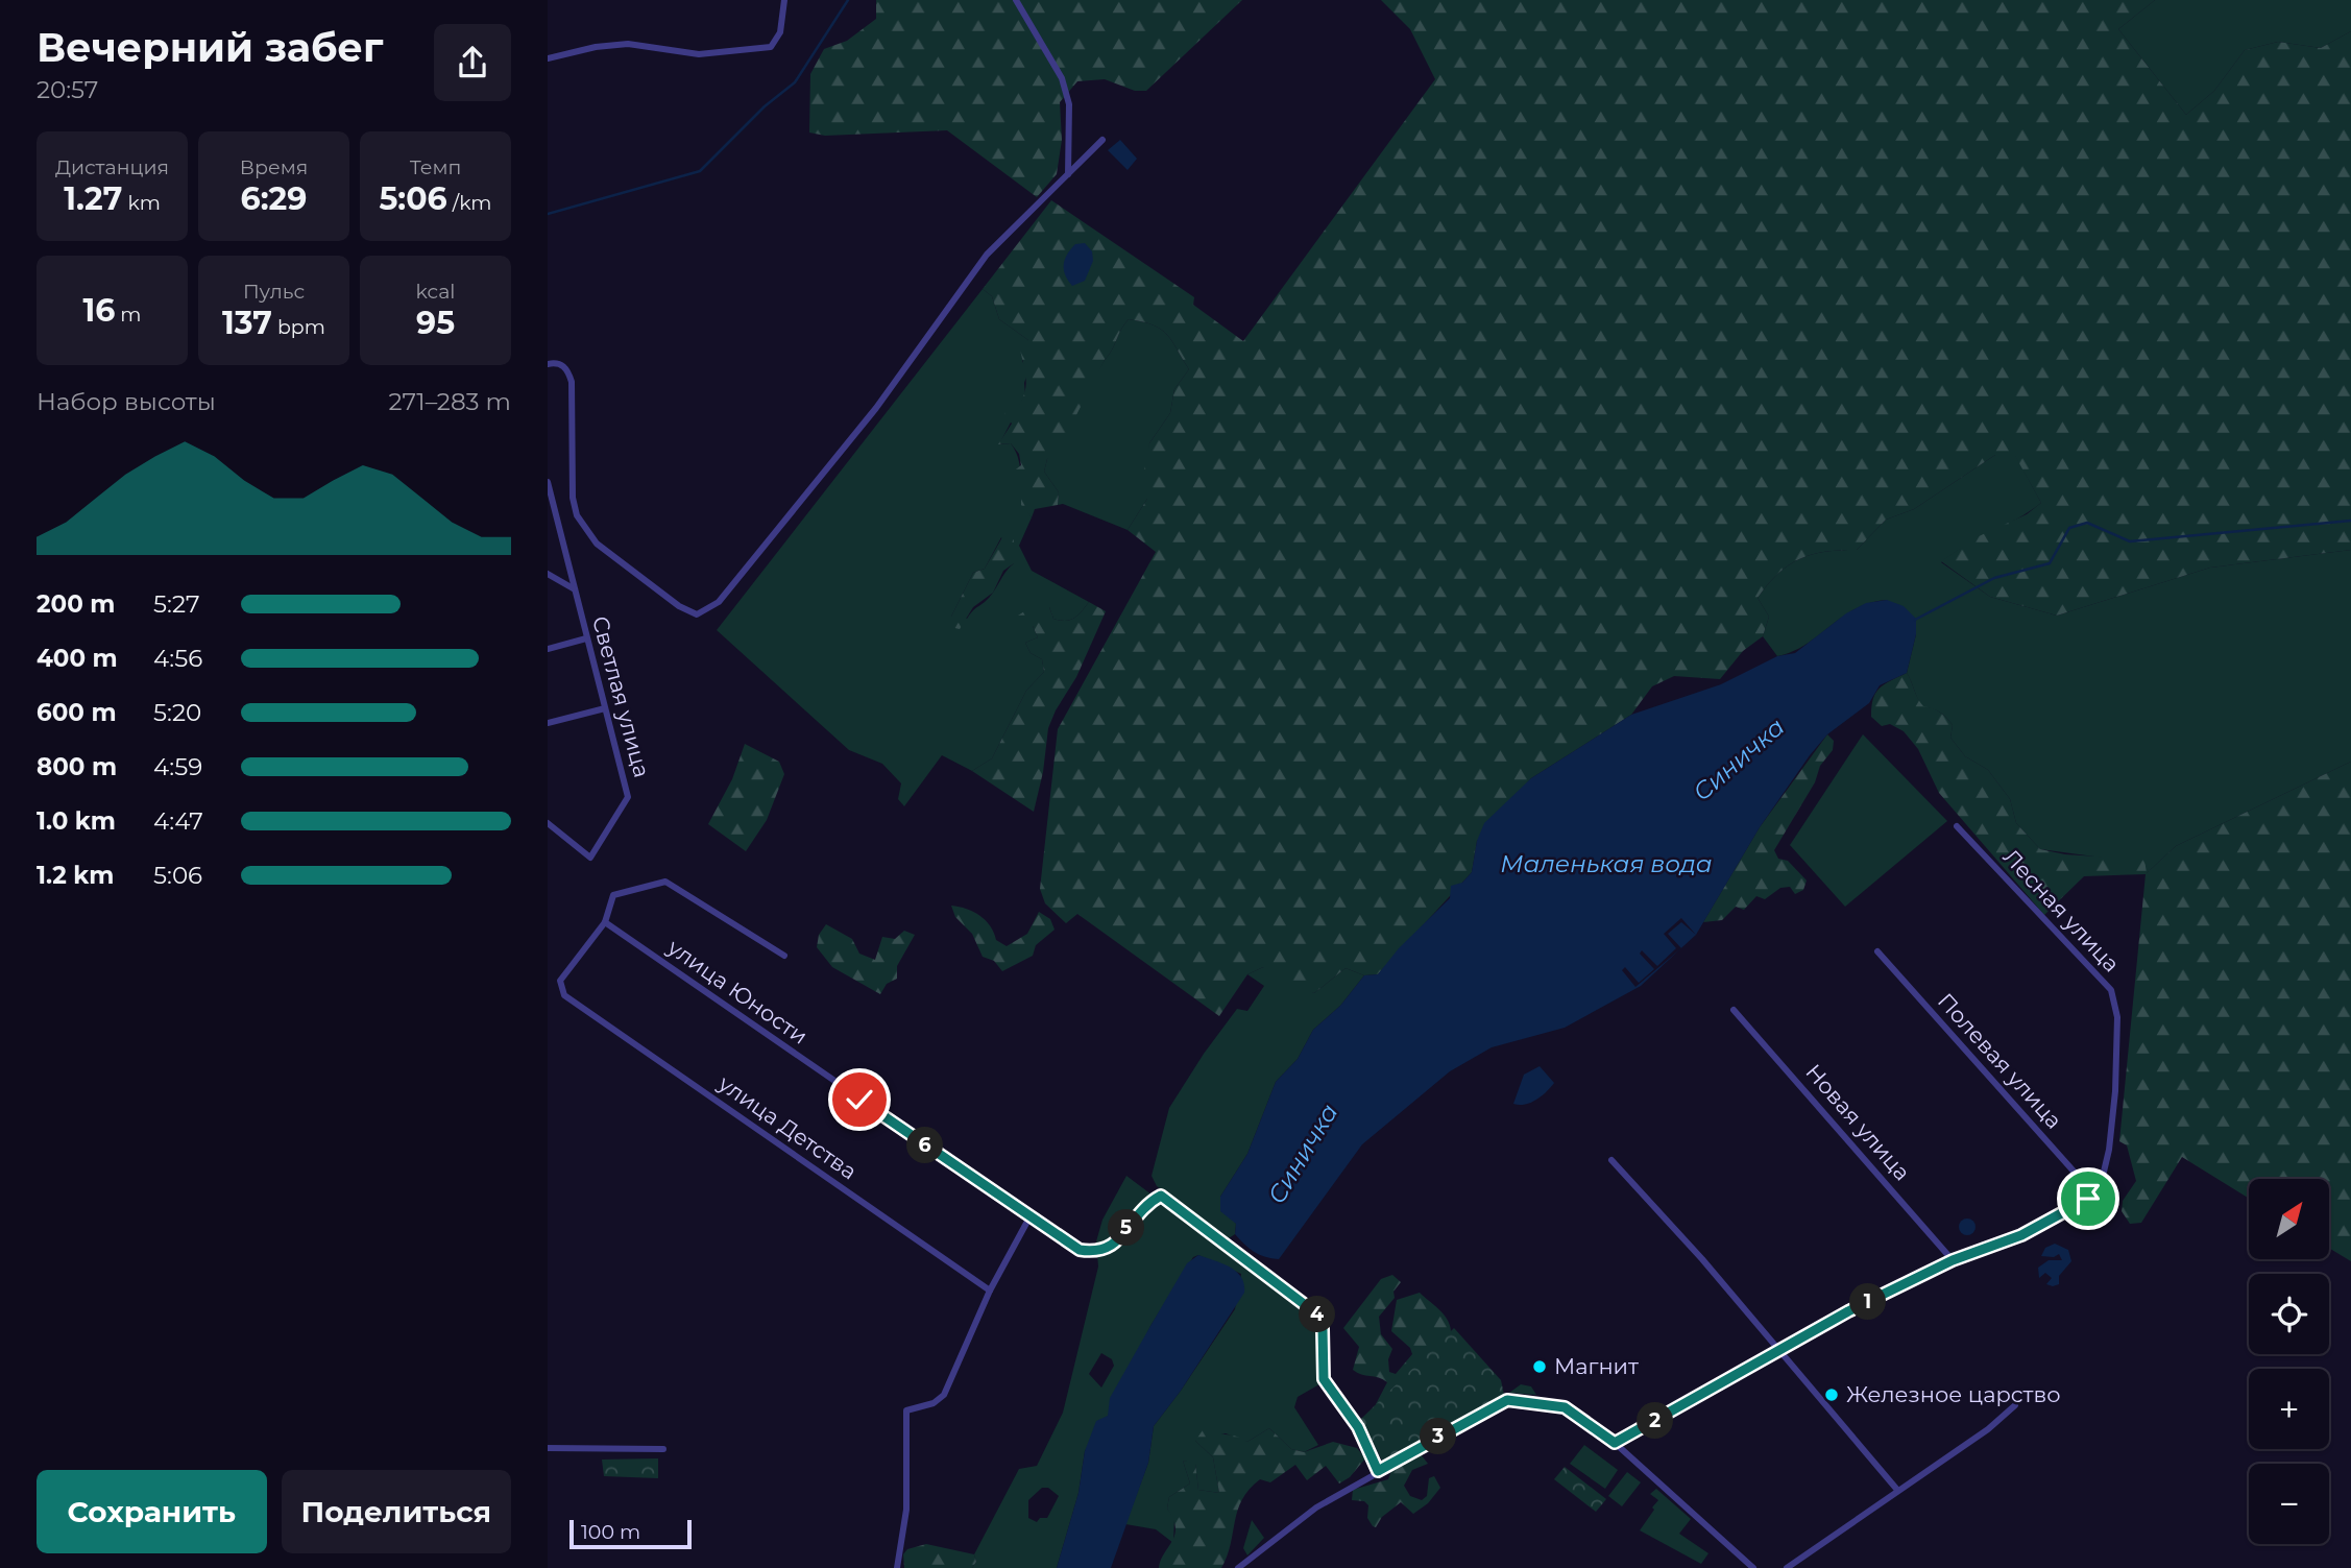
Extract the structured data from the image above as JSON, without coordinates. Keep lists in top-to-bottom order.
{
  "streets": {
    "street": [
      "Светлая улица",
      "Лесная улица",
      "улица Юности",
      "Полевая улица",
      "Новая улица",
      "улица Детства"
    ]
  },
  "crossings": [
    ["Лесная улица", "Полевая улица"],
    ["улица Юности", "улица Детства"]
  ],
  "water": ["Синичка", "Маленькая вода"],
  "places": ["Магнит", "Железное царство"],
  "scale_bar": "100 m",
  "north": "top right",
  "page": {
    "heading": ["Вечерний забег", "20:57"],
    "stats": [
      ["Дистанция", "1.27 km"],
      ["Время", "6:29"],
      ["Темп", "5:06 /km"],
      ["16 m"],
      ["Пульс", "137 bpm"],
      ["kcal", "95"]
    ],
    "chart": ["Набор высоты", "271–283 m"],
    "list": [
      {
        "name": "200 m",
        "note": "5:27"
      },
      {
        "name": "400 m",
        "note": "4:56"
      },
      {
        "name": "600 m",
        "note": "5:20"
      },
      {
        "name": "800 m",
        "note": "4:59"
      },
      {
        "name": "1.0 km",
        "note": "4:47"
      },
      {
        "name": "1.2 km",
        "note": "5:06"
      }
    ],
    "pins": [
      "6",
      "5",
      "1",
      "4",
      "2",
      "3"
    ],
    "map_buttons": ["+", "−"],
    "buttons": ["Сохранить", "Поделиться"],
    "scale": "100 m"
  }
}
